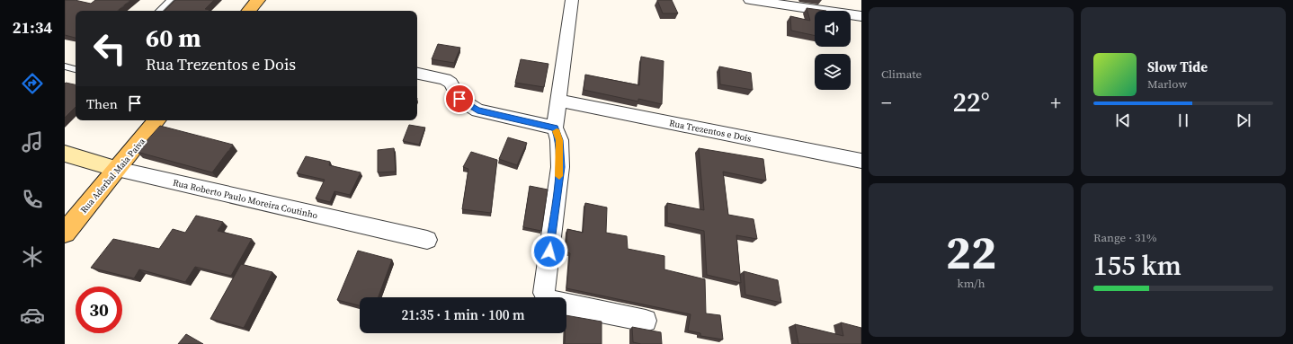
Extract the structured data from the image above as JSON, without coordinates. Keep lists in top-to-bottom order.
{
  "streets": {
    "main road": ["Rua Aderbal Maia Paiva"],
    "street": ["Rua Trezentos e Dois", "Rua Roberto Paulo Moreira Coutinho"]
  },
  "crossings": [
    ["Rua Aderbal Maia Paiva", "Rua Roberto Paulo Moreira Coutinho"]
  ],
  "page": {
    "tabs": "21:34",
    "tile": [
      "Climate",
      ["22", "km/h"],
      ["Range · 31%", "155 km"]
    ],
    "turn": ["60 m", "Rua Trezentos e Dois"],
    "song": ["Slow Tide", "Marlow"],
    "then": "Then",
    "heat": ["−", "22°", "+"],
    "limit": "30",
    "trip": "21:35 · 1 min · 100 m"
  }
}
